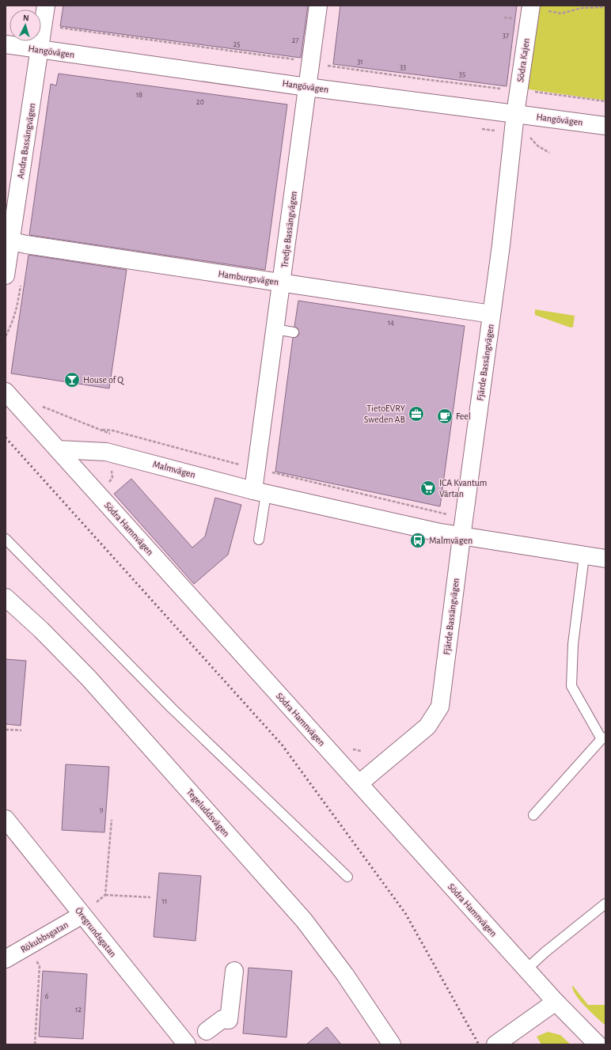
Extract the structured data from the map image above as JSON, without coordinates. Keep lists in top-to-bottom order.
{
  "streets": {
    "street": [
      "Hangövägen",
      "Södra Kajen",
      "Andra Bassängvägen",
      "Tredje Bassängvägen",
      "Hamburgsvägen",
      "Fjärde Bassängvägen",
      "Malmvägen",
      "Södra Hamnvägen",
      "Tegeluddsvägen",
      "Öregrundsgatan",
      "Rökubbsgatan"
    ]
  },
  "crossings": [
    ["Hangövägen", "Södra Kajen"],
    ["Hangövägen", "Andra Bassängvägen"],
    ["Hangövägen", "Tredje Bassängvägen"],
    ["Hangövägen", "Fjärde Bassängvägen"],
    ["Södra Kajen", "Fjärde Bassängvägen"],
    ["Andra Bassängvägen", "Hamburgsvägen"],
    ["Tredje Bassängvägen", "Hamburgsvägen"],
    ["Tredje Bassängvägen", "Malmvägen"],
    ["Hamburgsvägen", "Fjärde Bassängvägen"],
    ["Fjärde Bassängvägen", "Malmvägen"],
    ["Fjärde Bassängvägen", "Södra Hamnvägen"],
    ["Malmvägen", "Södra Hamnvägen"],
    ["Öregrundsgatan", "Rökubbsgatan"]
  ],
  "places": {
    "bar": ["House of Q"],
    "office": ["TietoEVRY Sweden AB"],
    "cafe": ["Feel"],
    "supermarket": ["ICA Kvantum Värtan"],
    "bus stop": ["Malmvägen"]
  },
  "house_numbers": [
    "37",
    "27",
    "25",
    "31",
    "33",
    "35",
    "18",
    "20",
    "14",
    "9",
    "11",
    "6",
    "12"
  ],
  "north": "top"
}
